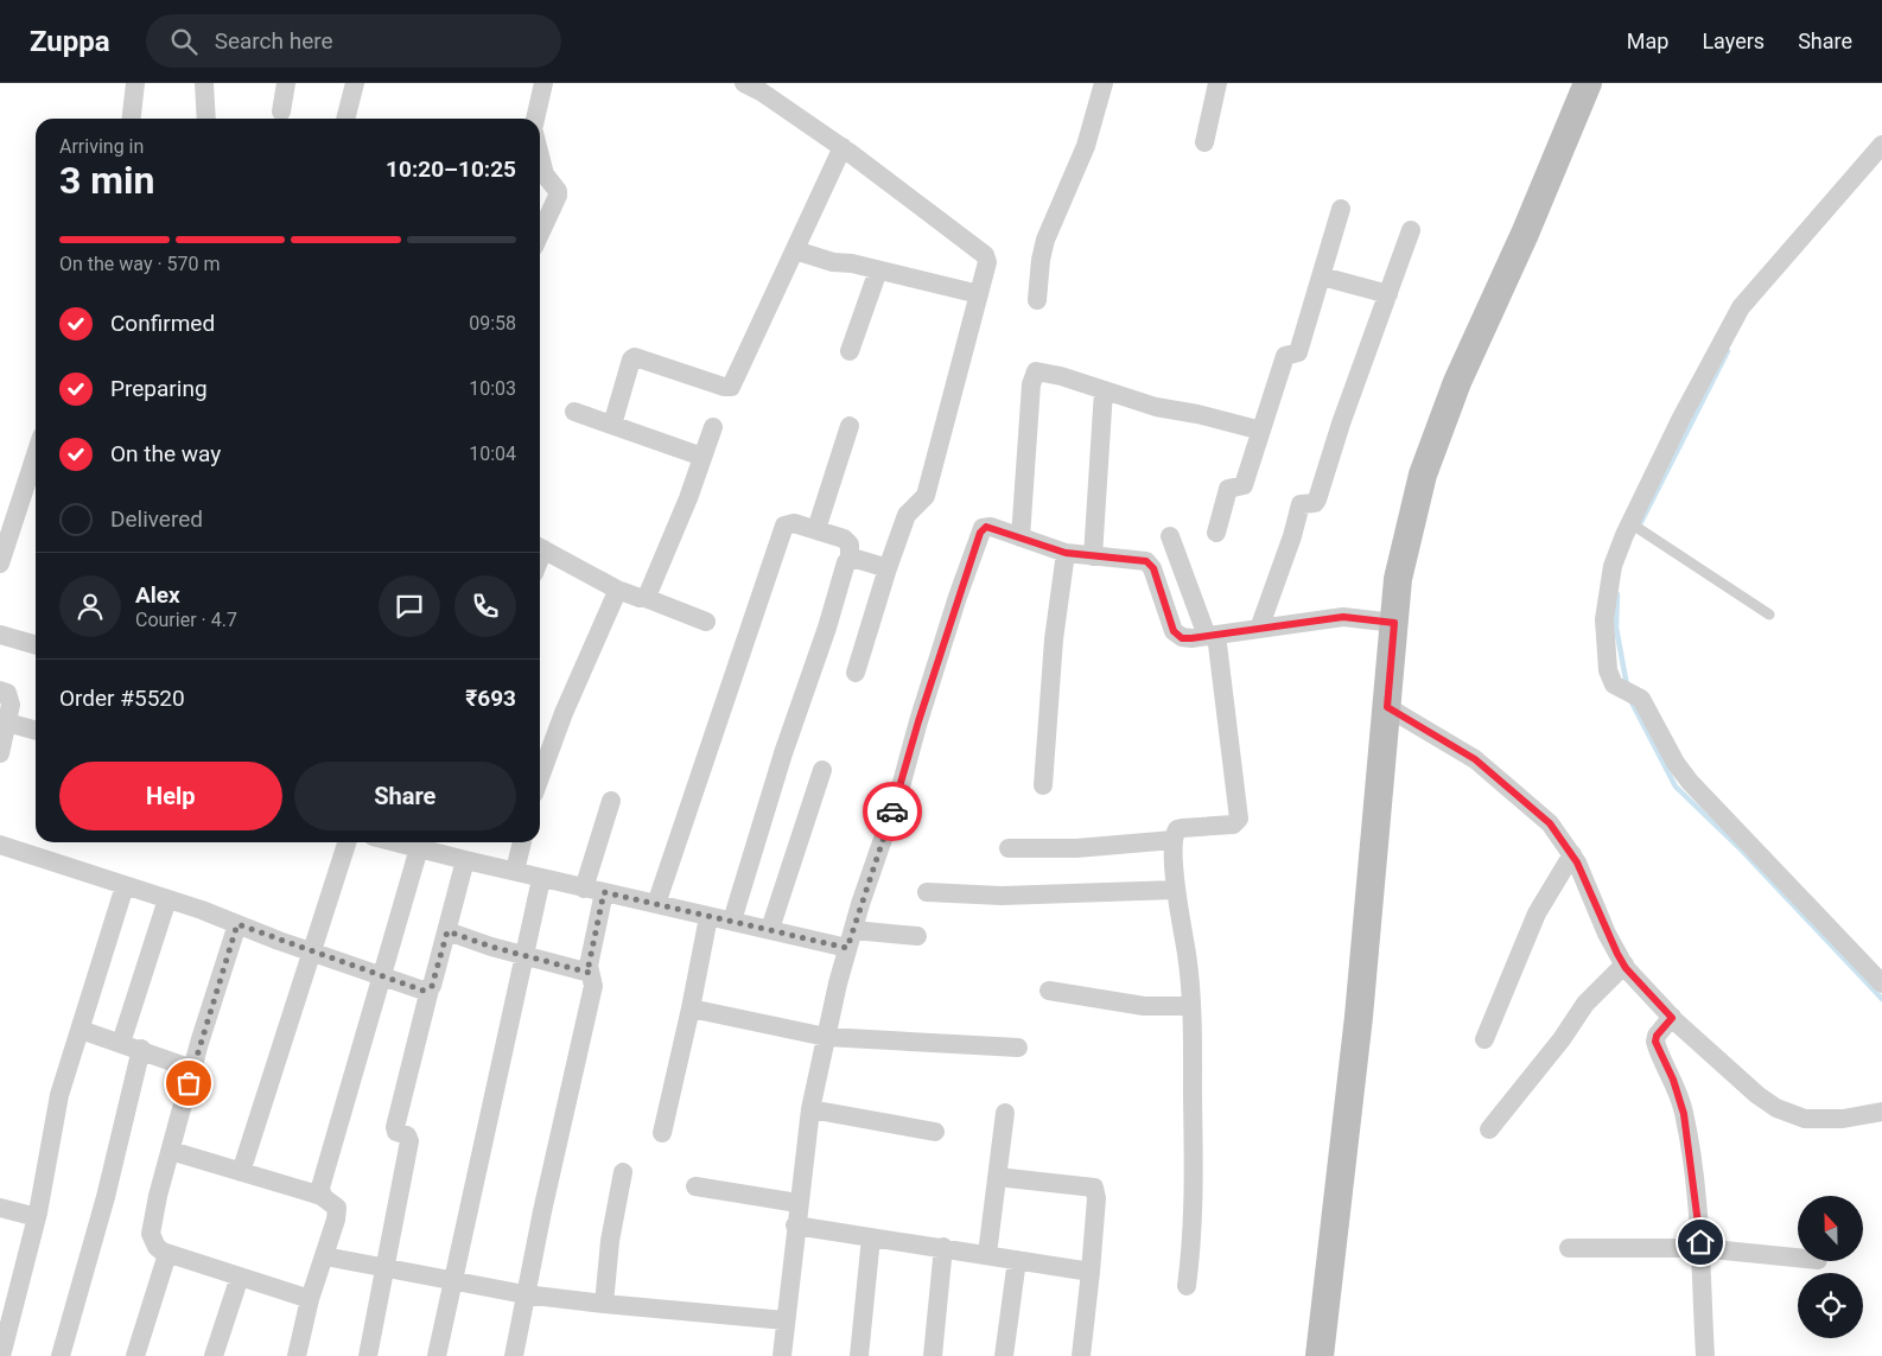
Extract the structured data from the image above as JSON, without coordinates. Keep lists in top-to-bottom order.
{
  "north": "top",
  "page": {
    "header": "Zuppa",
    "search": "Search here",
    "nav": ["Map", "Layers", "Share"],
    "heading": ["3 min", "Arriving in", "10:20–10:25"],
    "panel": [
      "Alex",
      "Courier · 4.7",
      "Order #5520",
      "₹693"
    ],
    "bar": "On the way · 570 m",
    "list": [
      ["Confirmed", "09:58"],
      ["Preparing", "10:03"],
      ["On the way", "10:04"],
      "Delivered"
    ],
    "buttons": ["Help", "Share"]
  }
}
